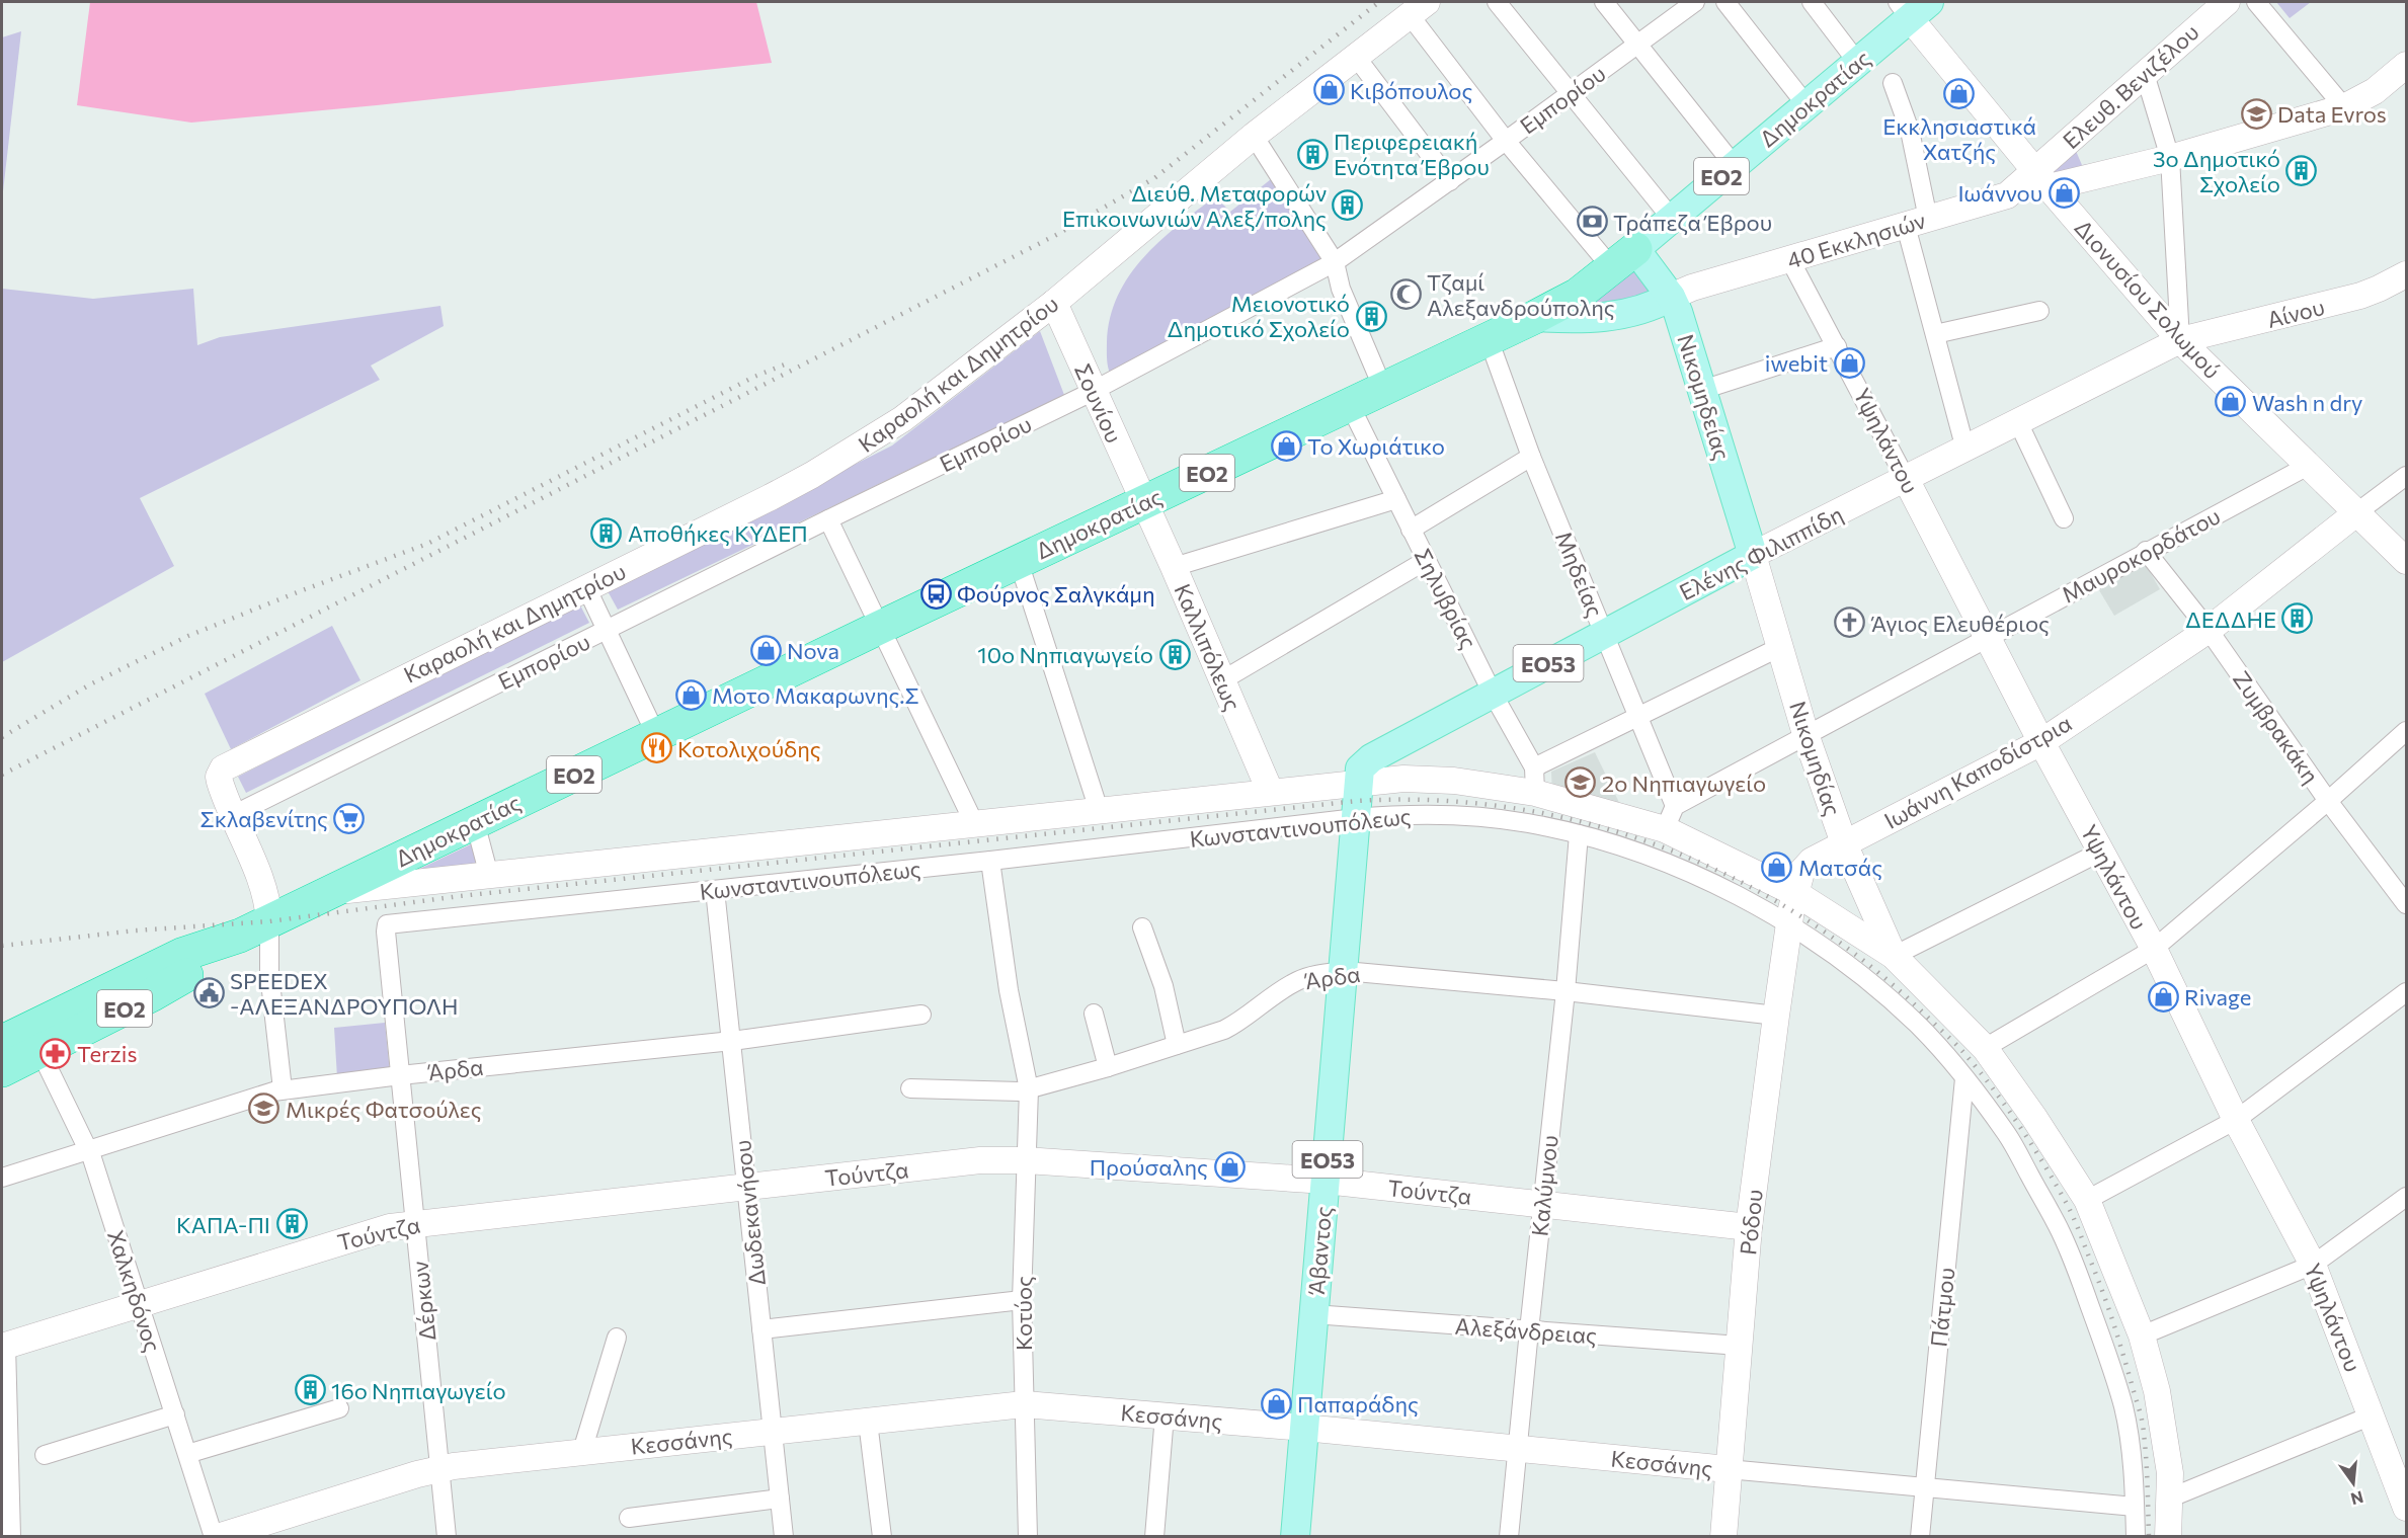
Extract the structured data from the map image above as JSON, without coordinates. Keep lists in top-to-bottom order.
{
  "streets": {
    "highway": ["Δημοκρατίας", "ΕΟ2"],
    "main road": [
      "Νικομηδείας",
      "Ελένης Φιλιππίδη",
      "ΕΟ53",
      "Άβαντος"
    ],
    "street": [
      "Ελευθ. Βενιζέλου",
      "Εμπορίου",
      "40 Εκκλησιών",
      "Διονυσίου Σολωμού",
      "Αίνου",
      "Καραολή και Δημητρίου",
      "Σουνίου",
      "Υψηλάντου",
      "Μαυροκορδάτου",
      "Μηδείας",
      "Σηλυβρίας",
      "Καλλιπόλεως",
      "Ζυμβρακάκη",
      "Νικομηδίας",
      "Ιωάννη Καποδίστρια",
      "Κωνσταντινουπόλεως",
      "Άρδα",
      "Τούντζα",
      "Καλύμνου",
      "Δωδεκανήσου",
      "Ρόδου",
      "Χαλκηδόνος",
      "Δέρκων",
      "Πάτμου",
      "Κοτύος",
      "Αλεξάνδρειας",
      "Κεσσάνης"
    ]
  },
  "crossings": [
    ["Ελευθ. Βενιζέλου", "40 Εκκλησιών"],
    ["Ελευθ. Βενιζέλου", "Διονυσίου Σολωμού"],
    ["Δημοκρατίας", "Διονυσίου Σολωμού"],
    ["Δημοκρατίας", "Καραολή και Δημητρίου"],
    ["Δημοκρατίας", "Νικομηδείας"],
    ["Δημοκρατίας", "Σουνίου"],
    ["Δημοκρατίας", "Μηδείας"],
    ["Δημοκρατίας", "Σηλυβρίας"],
    ["Δημοκρατίας", "Καλλιπόλεως"],
    ["Δημοκρατίας", "Χαλκηδόνος"],
    ["Εμπορίου", "Καραολή και Δημητρίου"],
    ["Εμπορίου", "Σουνίου"],
    ["40 Εκκλησιών", "Διονυσίου Σολωμού"],
    ["40 Εκκλησιών", "Νικομηδείας"],
    ["40 Εκκλησιών", "Υψηλάντου"],
    ["Διονυσίου Σολωμού", "Αίνου"],
    ["Διονυσίου Σολωμού", "Ελένης Φιλιππίδη"],
    ["Διονυσίου Σολωμού", "Μαυροκορδάτου"],
    ["Διονυσίου Σολωμού", "Ιωάννη Καποδίστρια"],
    ["Αίνου", "Ελένης Φιλιππίδη"],
    ["Καραολή και Δημητρίου", "Σουνίου"],
    ["Νικομηδείας", "Ελένης Φιλιππίδη"],
    ["Νικομηδείας", "Νικομηδίας"],
    ["Σουνίου", "Καλλιπόλεως"],
    ["Υψηλάντου", "Ελένης Φιλιππίδη"],
    ["Υψηλάντου", "Μαυροκορδάτου"],
    ["Υψηλάντου", "Ιωάννη Καποδίστρια"],
    ["Ελένης Φιλιππίδη", "Μηδείας"],
    ["Ελένης Φιλιππίδη", "Σηλυβρίας"],
    ["Ελένης Φιλιππίδη", "Νικομηδίας"],
    ["Ελένης Φιλιππίδη", "Άβαντος"],
    ["Μαυροκορδάτου", "Μηδείας"],
    ["Μαυροκορδάτου", "Ζυμβρακάκη"],
    ["Μαυροκορδάτου", "Νικομηδίας"],
    ["Ζυμβρακάκη", "Ιωάννη Καποδίστρια"],
    ["Νικομηδίας", "Ιωάννη Καποδίστρια"],
    ["Νικομηδίας", "Κωνσταντινουπόλεως"],
    ["Ιωάννη Καποδίστρια", "Κωνσταντινουπόλεως"],
    ["Ιωάννη Καποδίστρια", "Ρόδου"],
    ["Κωνσταντινουπόλεως", "Καλύμνου"],
    ["Κωνσταντινουπόλεως", "Δωδεκανήσου"],
    ["Κωνσταντινουπόλεως", "Ρόδου"],
    ["Κωνσταντινουπόλεως", "Άβαντος"],
    ["Κωνσταντινουπόλεως", "Δέρκων"],
    ["Κωνσταντινουπόλεως", "Πάτμου"],
    ["Κωνσταντινουπόλεως", "Κοτύος"],
    ["Κωνσταντινουπόλεως", "Κεσσάνης"],
    ["Άρδα", "Καλύμνου"],
    ["Άρδα", "Δωδεκανήσου"],
    ["Άρδα", "Ρόδου"],
    ["Άρδα", "Άβαντος"],
    ["Άρδα", "Χαλκηδόνος"],
    ["Άρδα", "Δέρκων"],
    ["Άρδα", "Κοτύος"],
    ["Τούντζα", "Καλύμνου"],
    ["Τούντζα", "Δωδεκανήσου"],
    ["Τούντζα", "Ρόδου"],
    ["Τούντζα", "Άβαντος"],
    ["Τούντζα", "Χαλκηδόνος"],
    ["Τούντζα", "Δέρκων"],
    ["Τούντζα", "Κοτύος"],
    ["Καλύμνου", "Αλεξάνδρειας"],
    ["Καλύμνου", "Κεσσάνης"],
    ["Δωδεκανήσου", "Κεσσάνης"],
    ["Ρόδου", "Αλεξάνδρειας"],
    ["Ρόδου", "Κεσσάνης"],
    ["Άβαντος", "Αλεξάνδρειας"],
    ["Άβαντος", "Κεσσάνης"],
    ["Χαλκηδόνος", "Κεσσάνης"],
    ["Δέρκων", "Κεσσάνης"],
    ["Πάτμου", "Κεσσάνης"],
    ["Κοτύος", "Κεσσάνης"]
  ],
  "places": {
    "shop": [
      "Κιβόπουλος",
      "Εκκλησιαστικά Χατζής",
      "Ιωάννου",
      "iwebit",
      "Wash n dry",
      "Το Χωριάτικο",
      "Nova",
      "Μοτο Μακαρωνης.Σ",
      "Ματσάς",
      "Rivage",
      "Προύσαλης",
      "Παπαράδης"
    ],
    "school or university": ["Data Evros", "2ο Νηπιαγωγείο", "Μικρές Φατσούλες"],
    "building": [
      "Περιφερειακή Ενότητα Έβρου",
      "3ο Δημοτικό Σχολείο",
      "Διεύθ. Μεταφορών Επικοινωνιών Αλεξ/πολης",
      "Μειονοτικό Δημοτικό Σχολείο",
      "Αποθήκες ΚΥΔΕΠ",
      "ΔΕΔΔΗΕ",
      "10ο Νηπιαγωγείο",
      "ΚΑΠΑ-ΠΙ",
      "16ο Νηπιαγωγείο"
    ],
    "bank": ["Τράπεζα Έβρου"],
    "mosque": ["Tζαμί Αλεξανδρούπολης"],
    "bus stop": ["Φούρνος Σαλγκάμη"],
    "church": ["Άγιος Ελευθέριος"],
    "restaurant": ["Κοτολιχούδης"],
    "supermarket": ["Σκλαβενίτης"],
    "public building": ["SPEEDEX -ΑΛΕΞΑΝΔΡΟΥΠΟΛΗ"],
    "pharmacy": ["Terzis"]
  },
  "north": "bottom"
}
